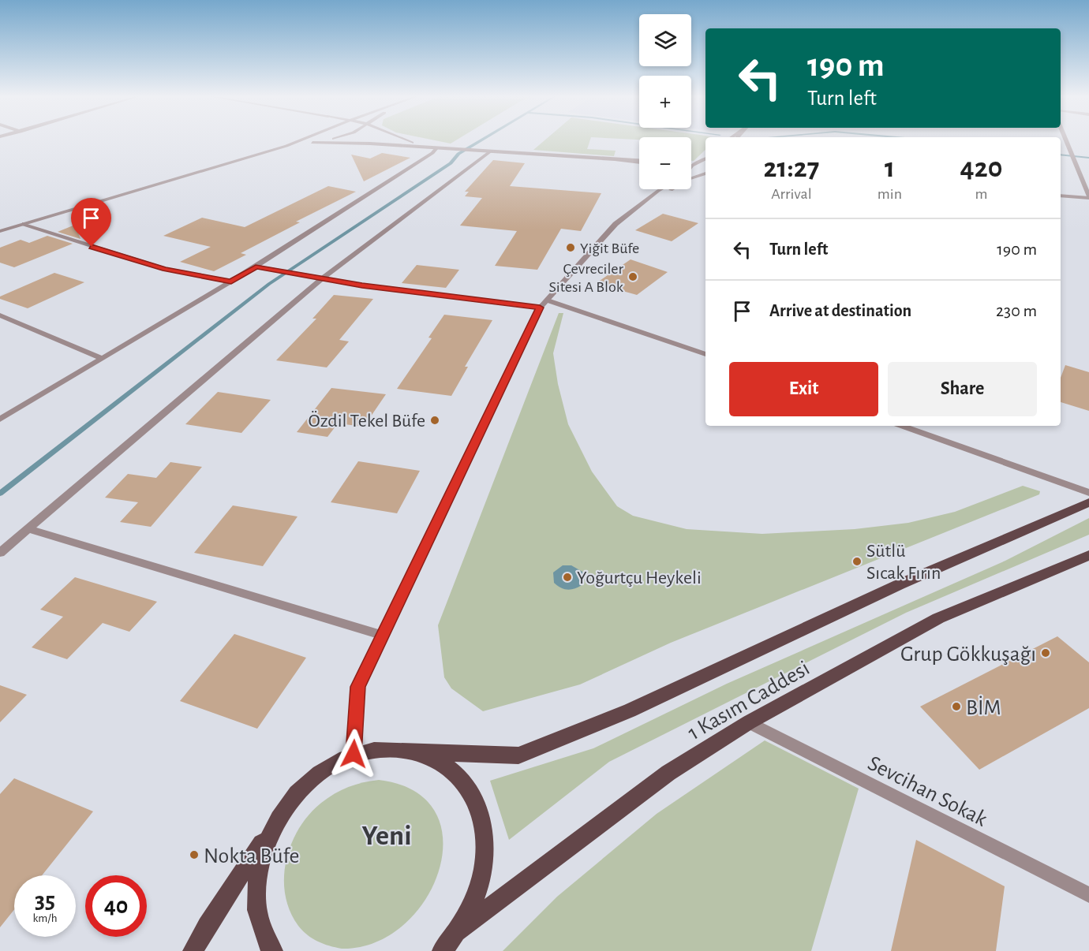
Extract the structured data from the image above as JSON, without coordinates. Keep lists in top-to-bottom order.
{
  "streets": {
    "main road": ["1 Kasım Caddesi"],
    "street": ["Sevcihan Sokak"]
  },
  "crossings": [
    ["1 Kasım Caddesi", "Sevcihan Sokak"]
  ],
  "districts": ["Yeni"],
  "places": [
    "Yiğit Büfe",
    "Çevreciler Sitesi A Blok",
    "Özdil Tekel Büfe",
    "Sütlü Sıcak Fırın",
    "Yoğurtçu Heykeli",
    "Grup Gökkuşağı",
    "BİM",
    "Nokta Büfe"
  ],
  "page": {
    "map_buttons": ["+", "−"],
    "turn": ["190 m", "Turn left"],
    "eta": [
      "21:27",
      "Arrival",
      "1",
      "min",
      "420",
      "m"
    ],
    "list": [
      {
        "name": "Turn left",
        "value": "190 m"
      },
      {
        "name": "Arrive at destination",
        "value": "230 m"
      }
    ],
    "buttons": ["Exit", "Share"],
    "speed": "35 km/h",
    "limit": "40"
  }
}
